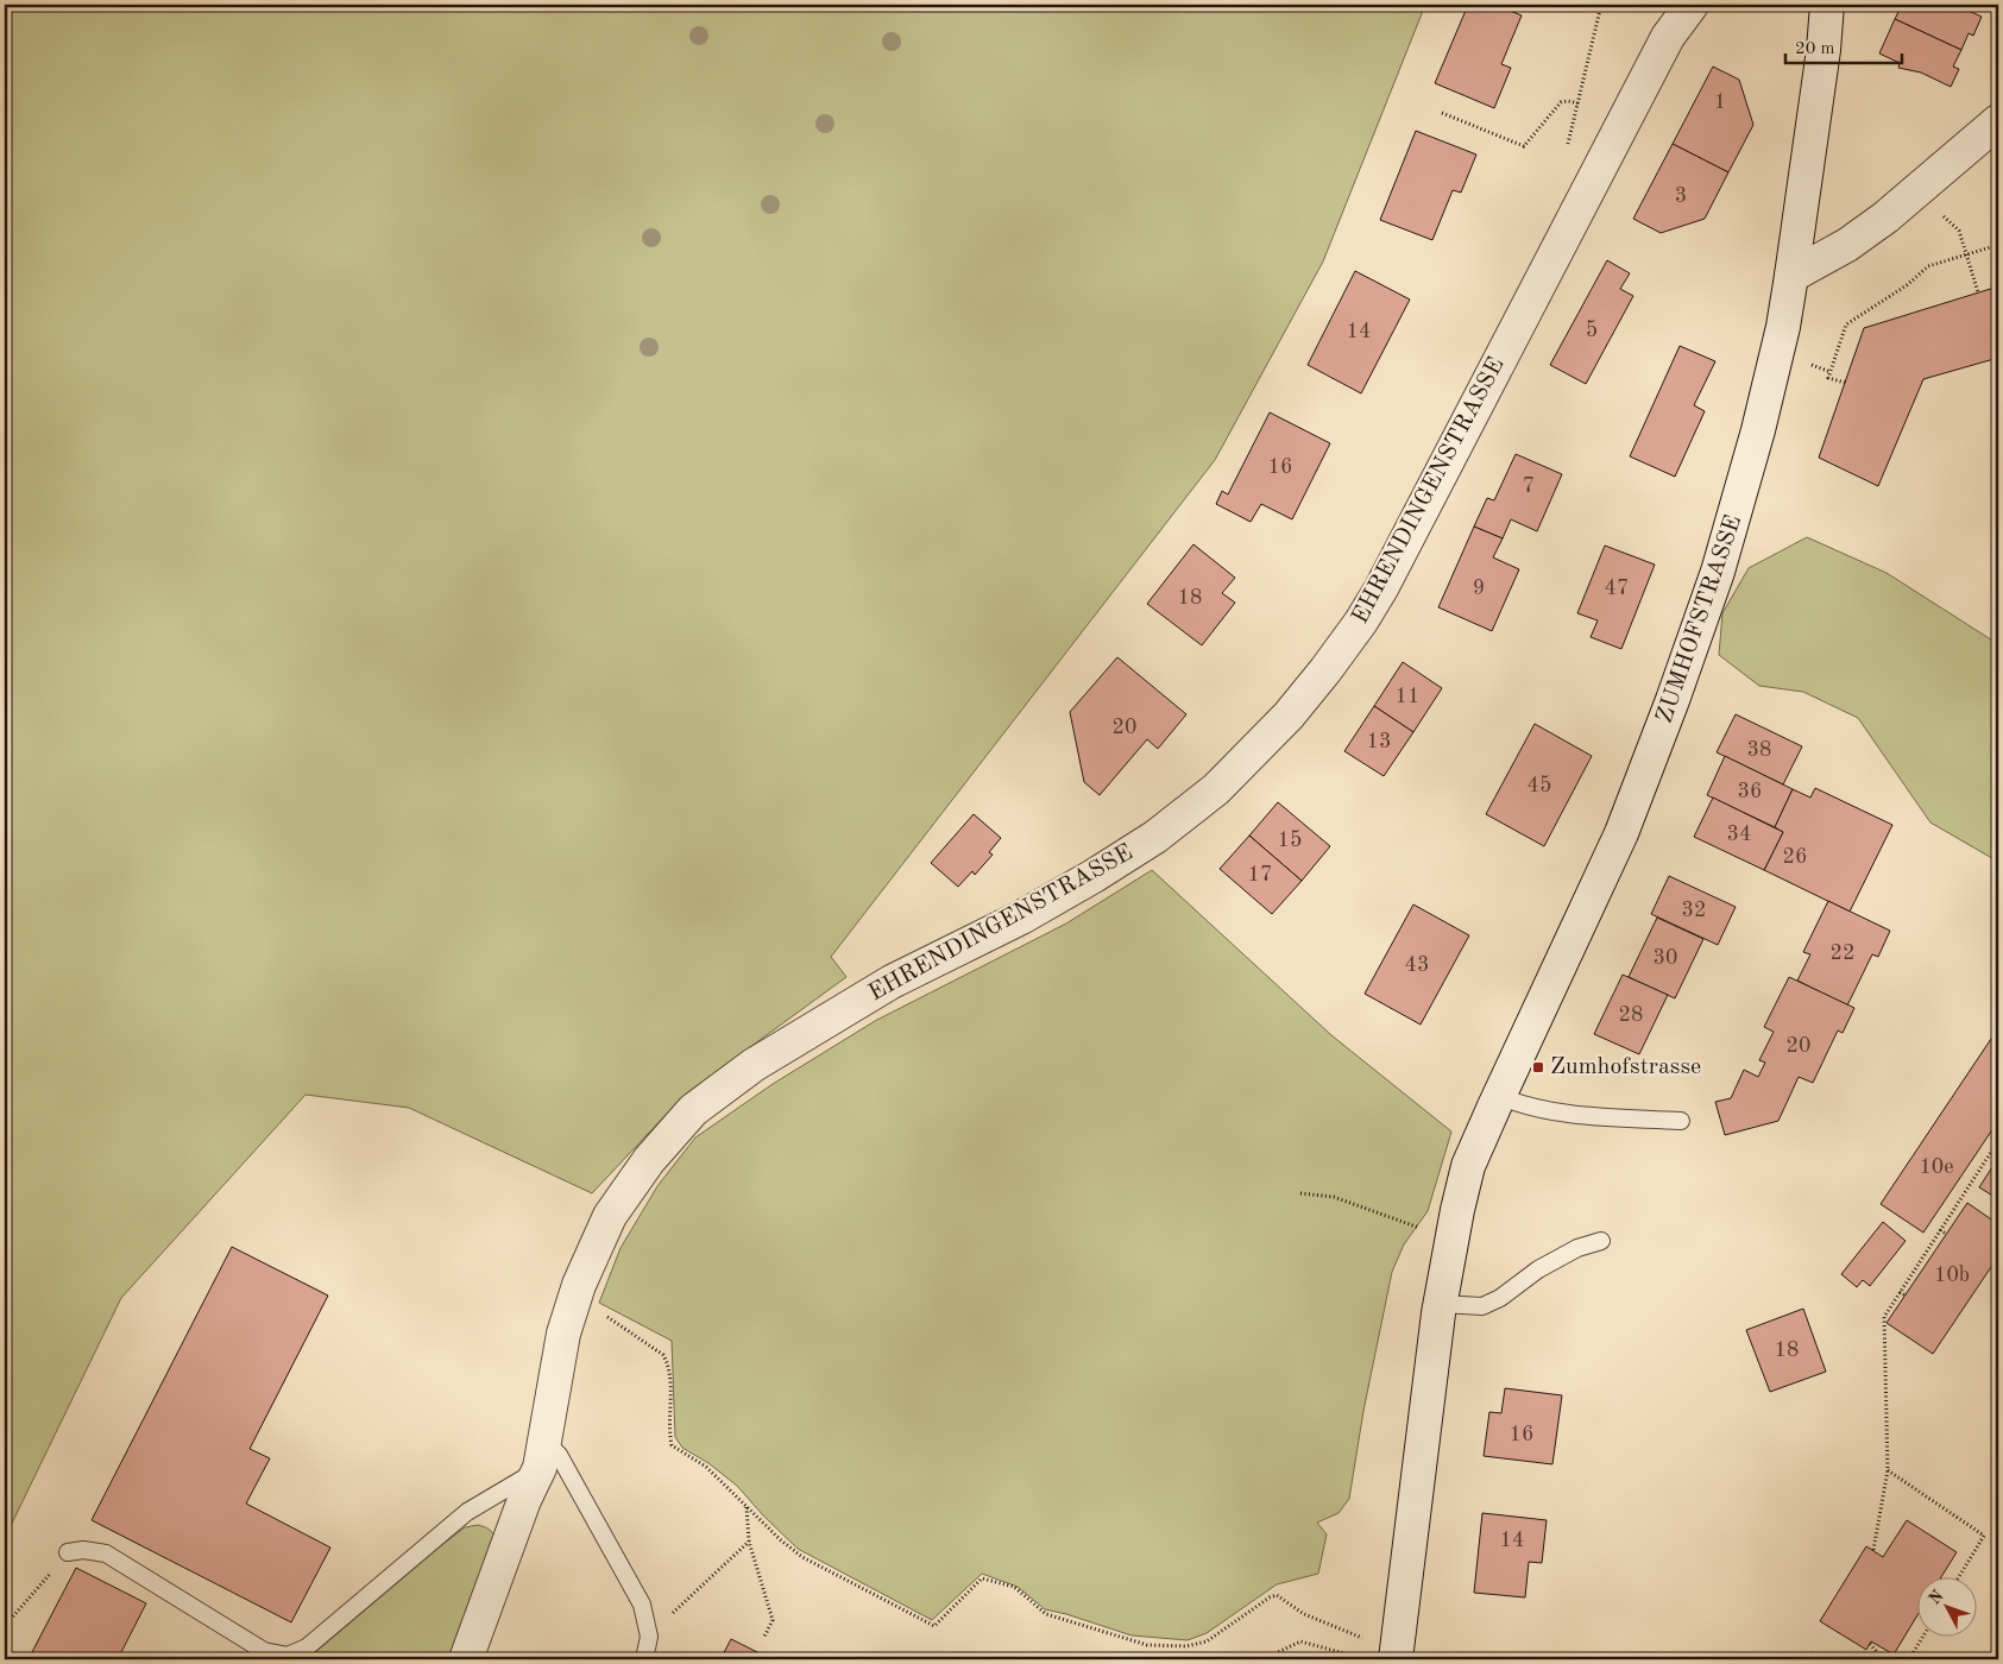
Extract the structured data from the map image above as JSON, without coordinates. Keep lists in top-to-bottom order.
{
  "streets": {
    "street": ["EHRENDINGENSTRASSE", "ZUMHOFSTRASSE"]
  },
  "places": {
    "transit": ["Zumhofstrasse"]
  },
  "house_numbers": [
    "1",
    "3",
    "5",
    "14",
    "16",
    "7",
    "9",
    "47",
    "18",
    "11",
    "20",
    "13",
    "38",
    "45",
    "36",
    "34",
    "15",
    "26",
    "17",
    "32",
    "22",
    "30",
    "43",
    "28",
    "20",
    "10e",
    "10b",
    "18",
    "16",
    "14"
  ],
  "scale_bar": "20 m",
  "north": "top left"
}
